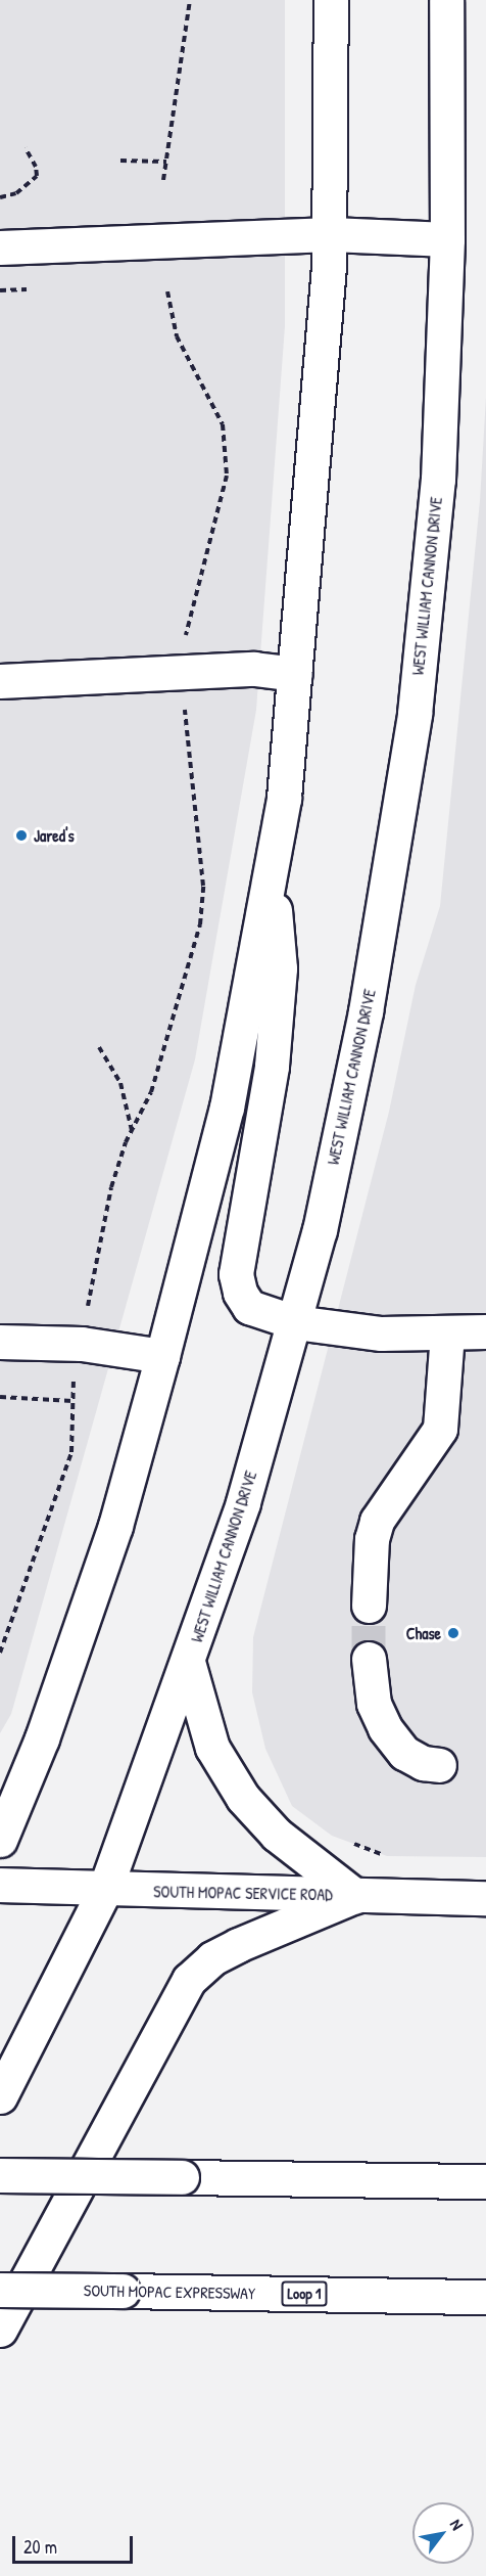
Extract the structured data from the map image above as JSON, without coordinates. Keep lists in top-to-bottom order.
{
  "streets": {
    "main road": [
      "WEST WILLIAM CANNON DRIVE",
      "SOUTH MOPAC SERVICE ROAD",
      "SOUTH MOPAC EXPRESSWAY",
      "Loop 1"
    ]
  },
  "crossings": [
    ["WEST WILLIAM CANNON DRIVE", "SOUTH MOPAC SERVICE ROAD"]
  ],
  "places": ["Jared's", "Chase"],
  "scale_bar": "20 m",
  "north": "top right"
}
